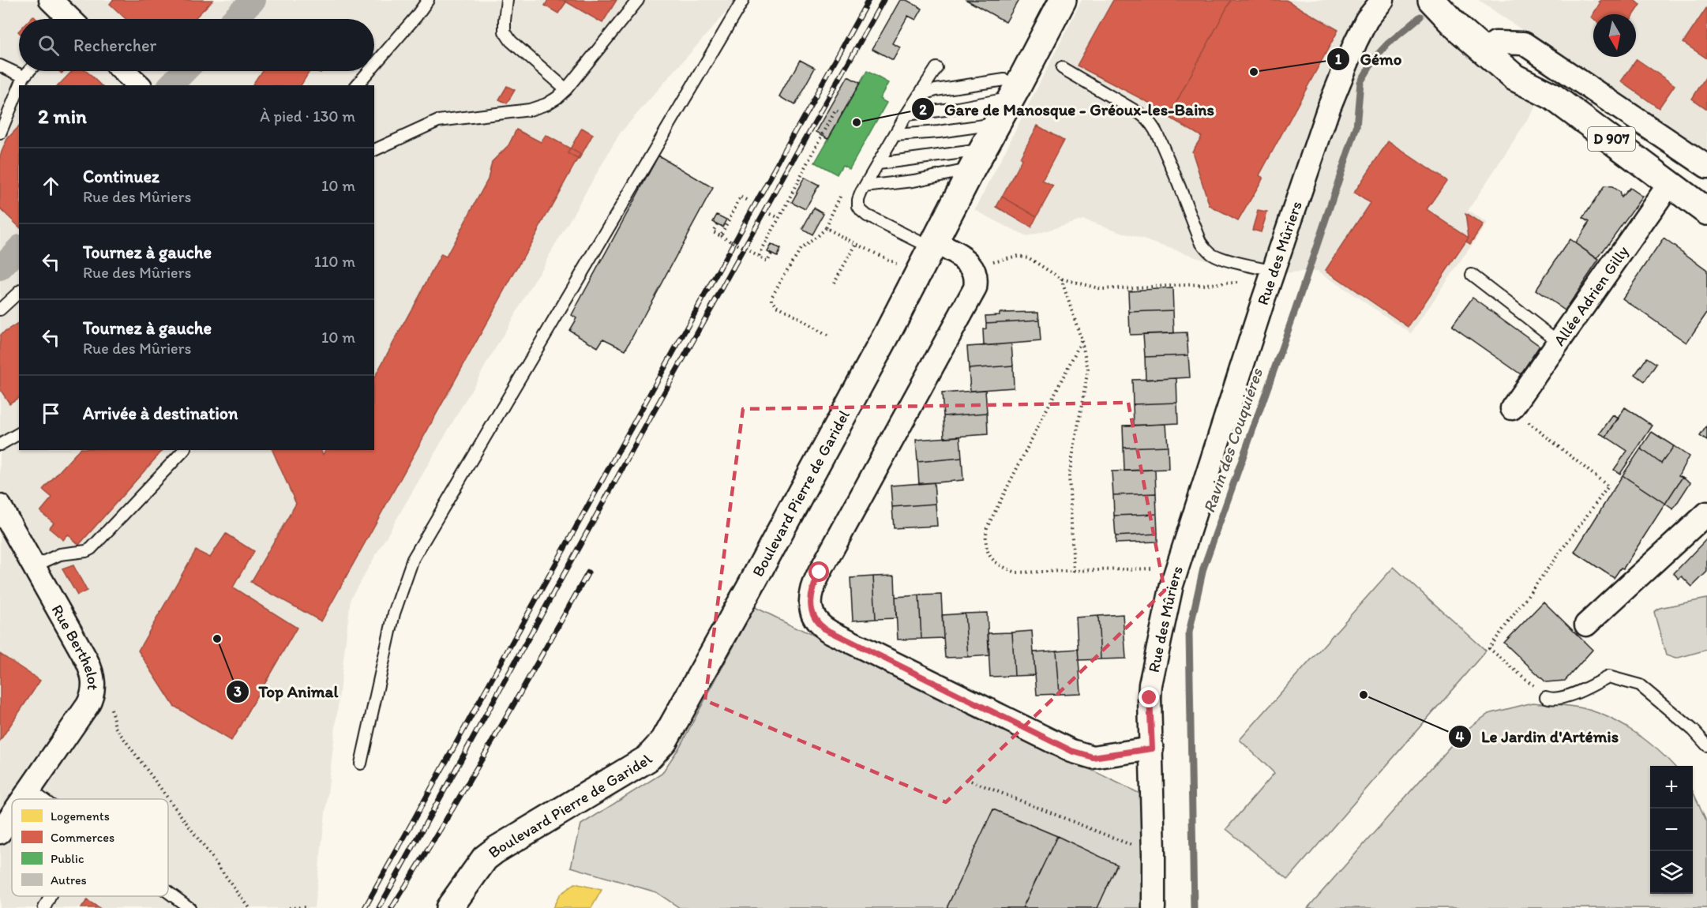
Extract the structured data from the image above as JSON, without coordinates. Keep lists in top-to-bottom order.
{
  "streets": {
    "street": [
      "D 907",
      "Rue des Mûriers",
      "Allée Adrien Gilly",
      "Boulevard Pierre de Garidel",
      "Rue Berthelot"
    ]
  },
  "crossings": [
    ["D 907", "Allée Adrien Gilly"]
  ],
  "water": ["Ravin des Couquiéres"],
  "places": [
    "Gémo",
    "Gare de Manosque - Gréoux-les-Bains",
    "Top Animal",
    "Le Jardin d'Artémis"
  ],
  "legend": [
    "Logements",
    "Commerces",
    "Public",
    "Autres"
  ],
  "north": "bottom",
  "page": {
    "search": "Rechercher",
    "heading": ["2 min", "À pied · 130 m"],
    "list": [
      ["Continuez", "Rue des Mûriers", "10 m"],
      ["Tournez à gauche", "Rue des Mûriers", "110 m"],
      ["Tournez à gauche", "Rue des Mûriers", "10 m"],
      "Arrivée à destination"
    ],
    "map_buttons": ["+", "−"]
  }
}
